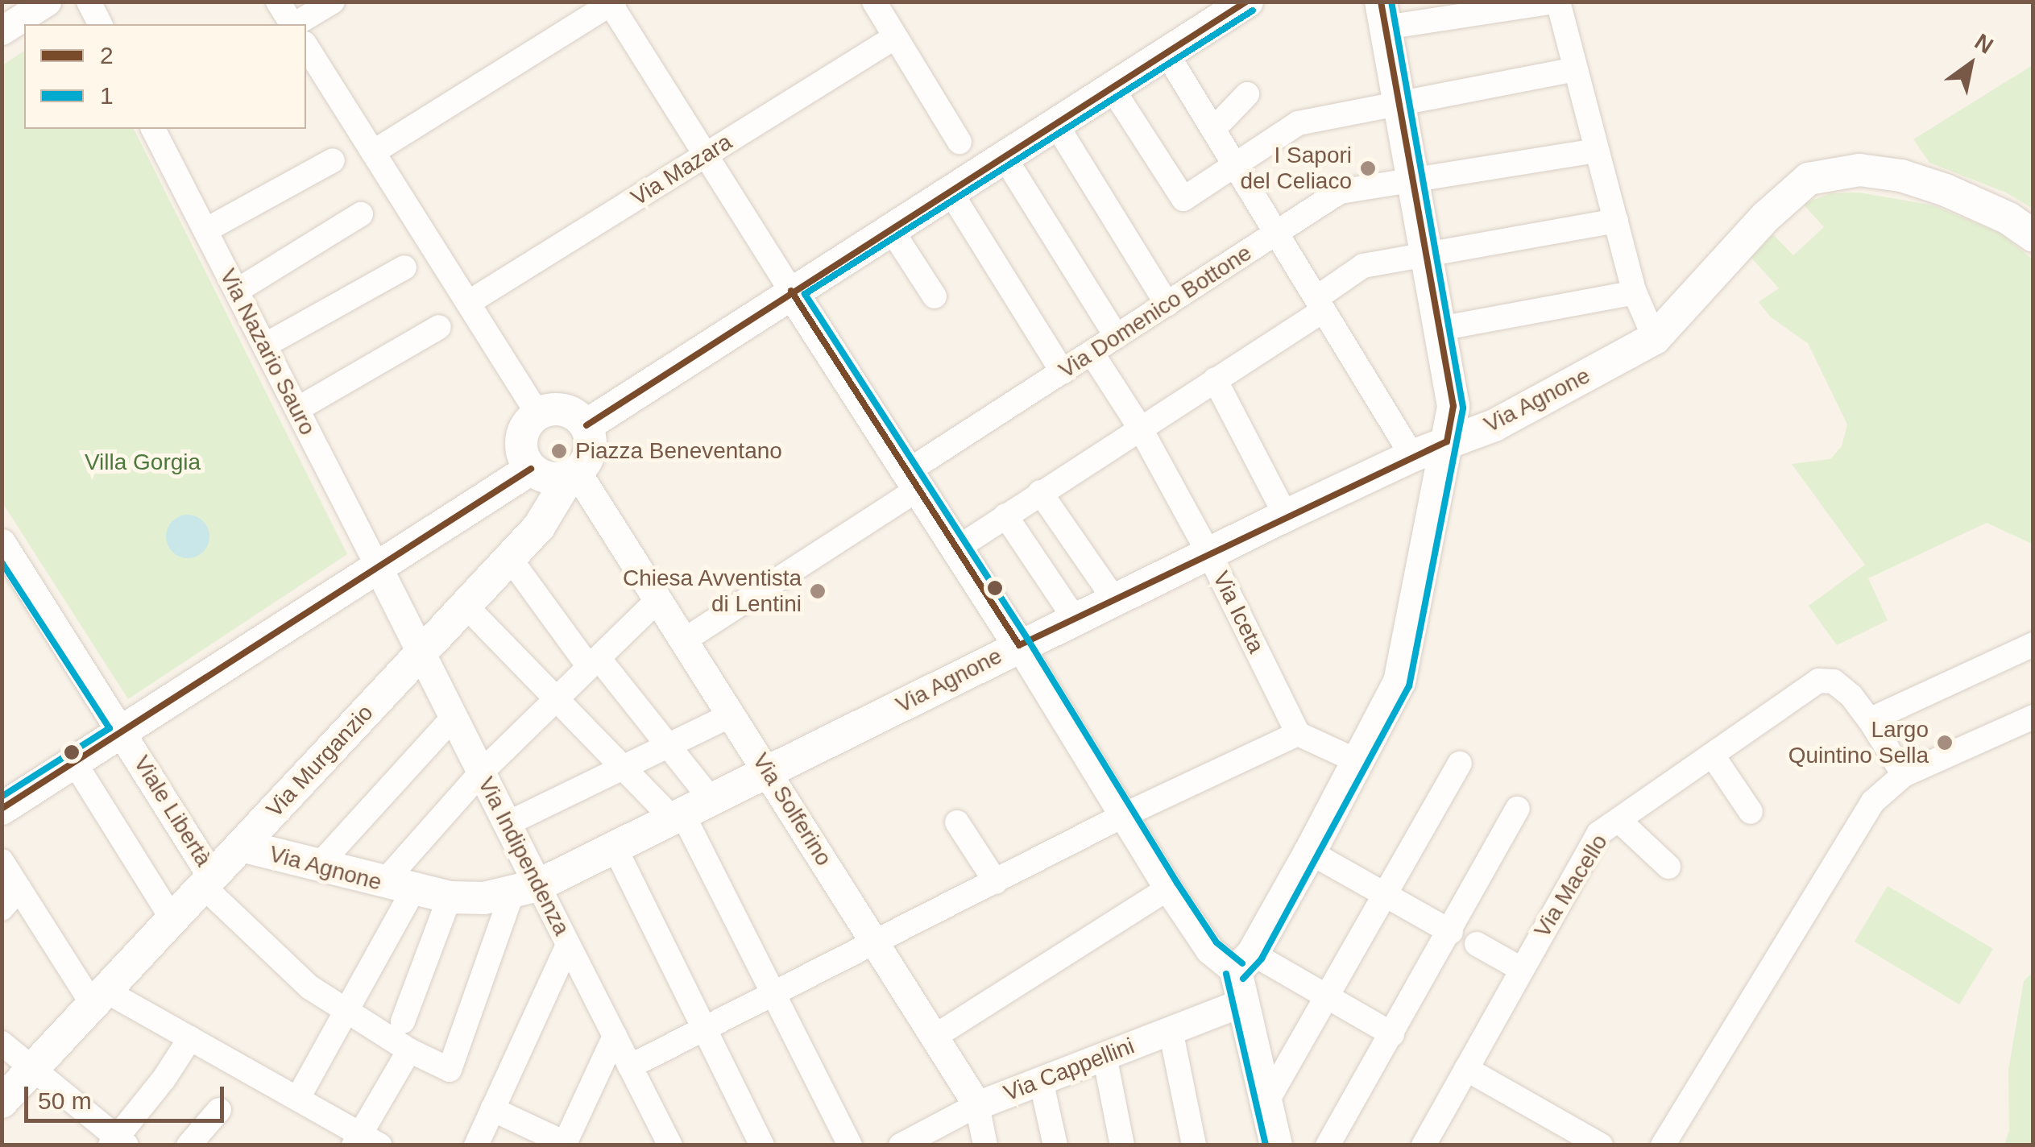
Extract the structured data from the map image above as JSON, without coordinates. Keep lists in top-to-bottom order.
{
  "streets": {
    "main road": ["Via Agnone", "Via Murganzio"],
    "street": [
      "Via Mazara",
      "Via Domenico Bottone",
      "Via Nazario Sauro",
      "Via Iceta",
      "Via Solferino",
      "Viale Libertà",
      "Via Indipendenza",
      "Via Macello",
      "Via Cappellini"
    ]
  },
  "crossings": [
    ["Via Domenico Bottone", "Via Iceta"],
    ["Via Domenico Bottone", "Via Solferino"],
    ["Via Nazario Sauro", "Via Indipendenza"],
    ["Via Agnone", "Via Iceta"],
    ["Via Agnone", "Via Murganzio"],
    ["Via Agnone", "Via Solferino"],
    ["Via Agnone", "Via Indipendenza"],
    ["Via Murganzio", "Via Solferino"],
    ["Via Murganzio", "Viale Libertà"],
    ["Via Murganzio", "Via Indipendenza"],
    ["Via Solferino", "Via Cappellini"]
  ],
  "parks": ["Villa Gorgia"],
  "places": [
    "I Sapori del Celiaco",
    "Piazza Beneventano",
    "Chiesa Avventista di Lentini",
    "Largo Quintino Sella"
  ],
  "lines": ["transit line 2", "transit line 1"],
  "legend": ["2", "1"],
  "scale_bar": "50 m",
  "north": "top right"
}
